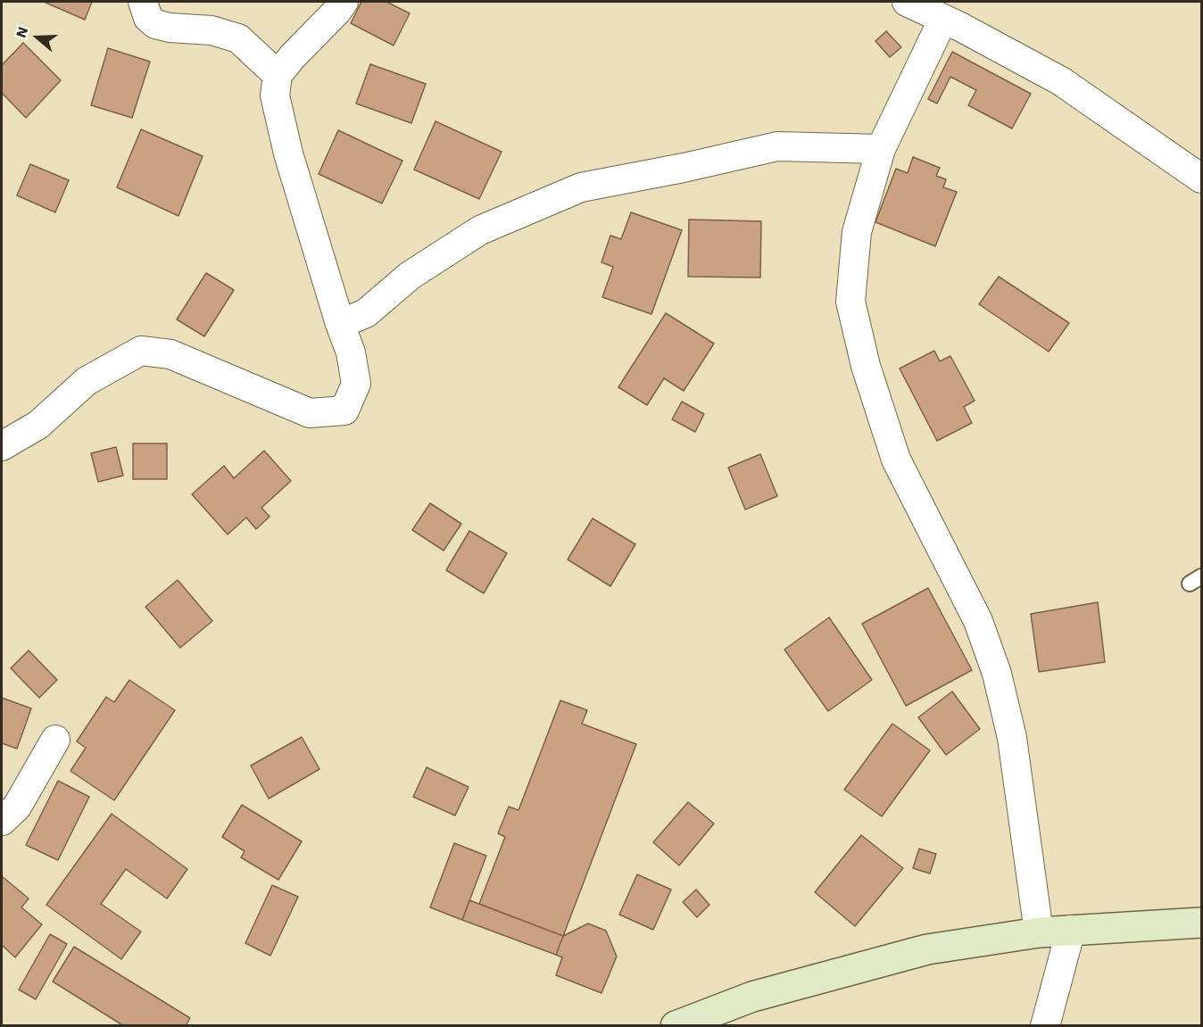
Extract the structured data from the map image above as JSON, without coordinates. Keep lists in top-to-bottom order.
{
  "north": "left"
}
